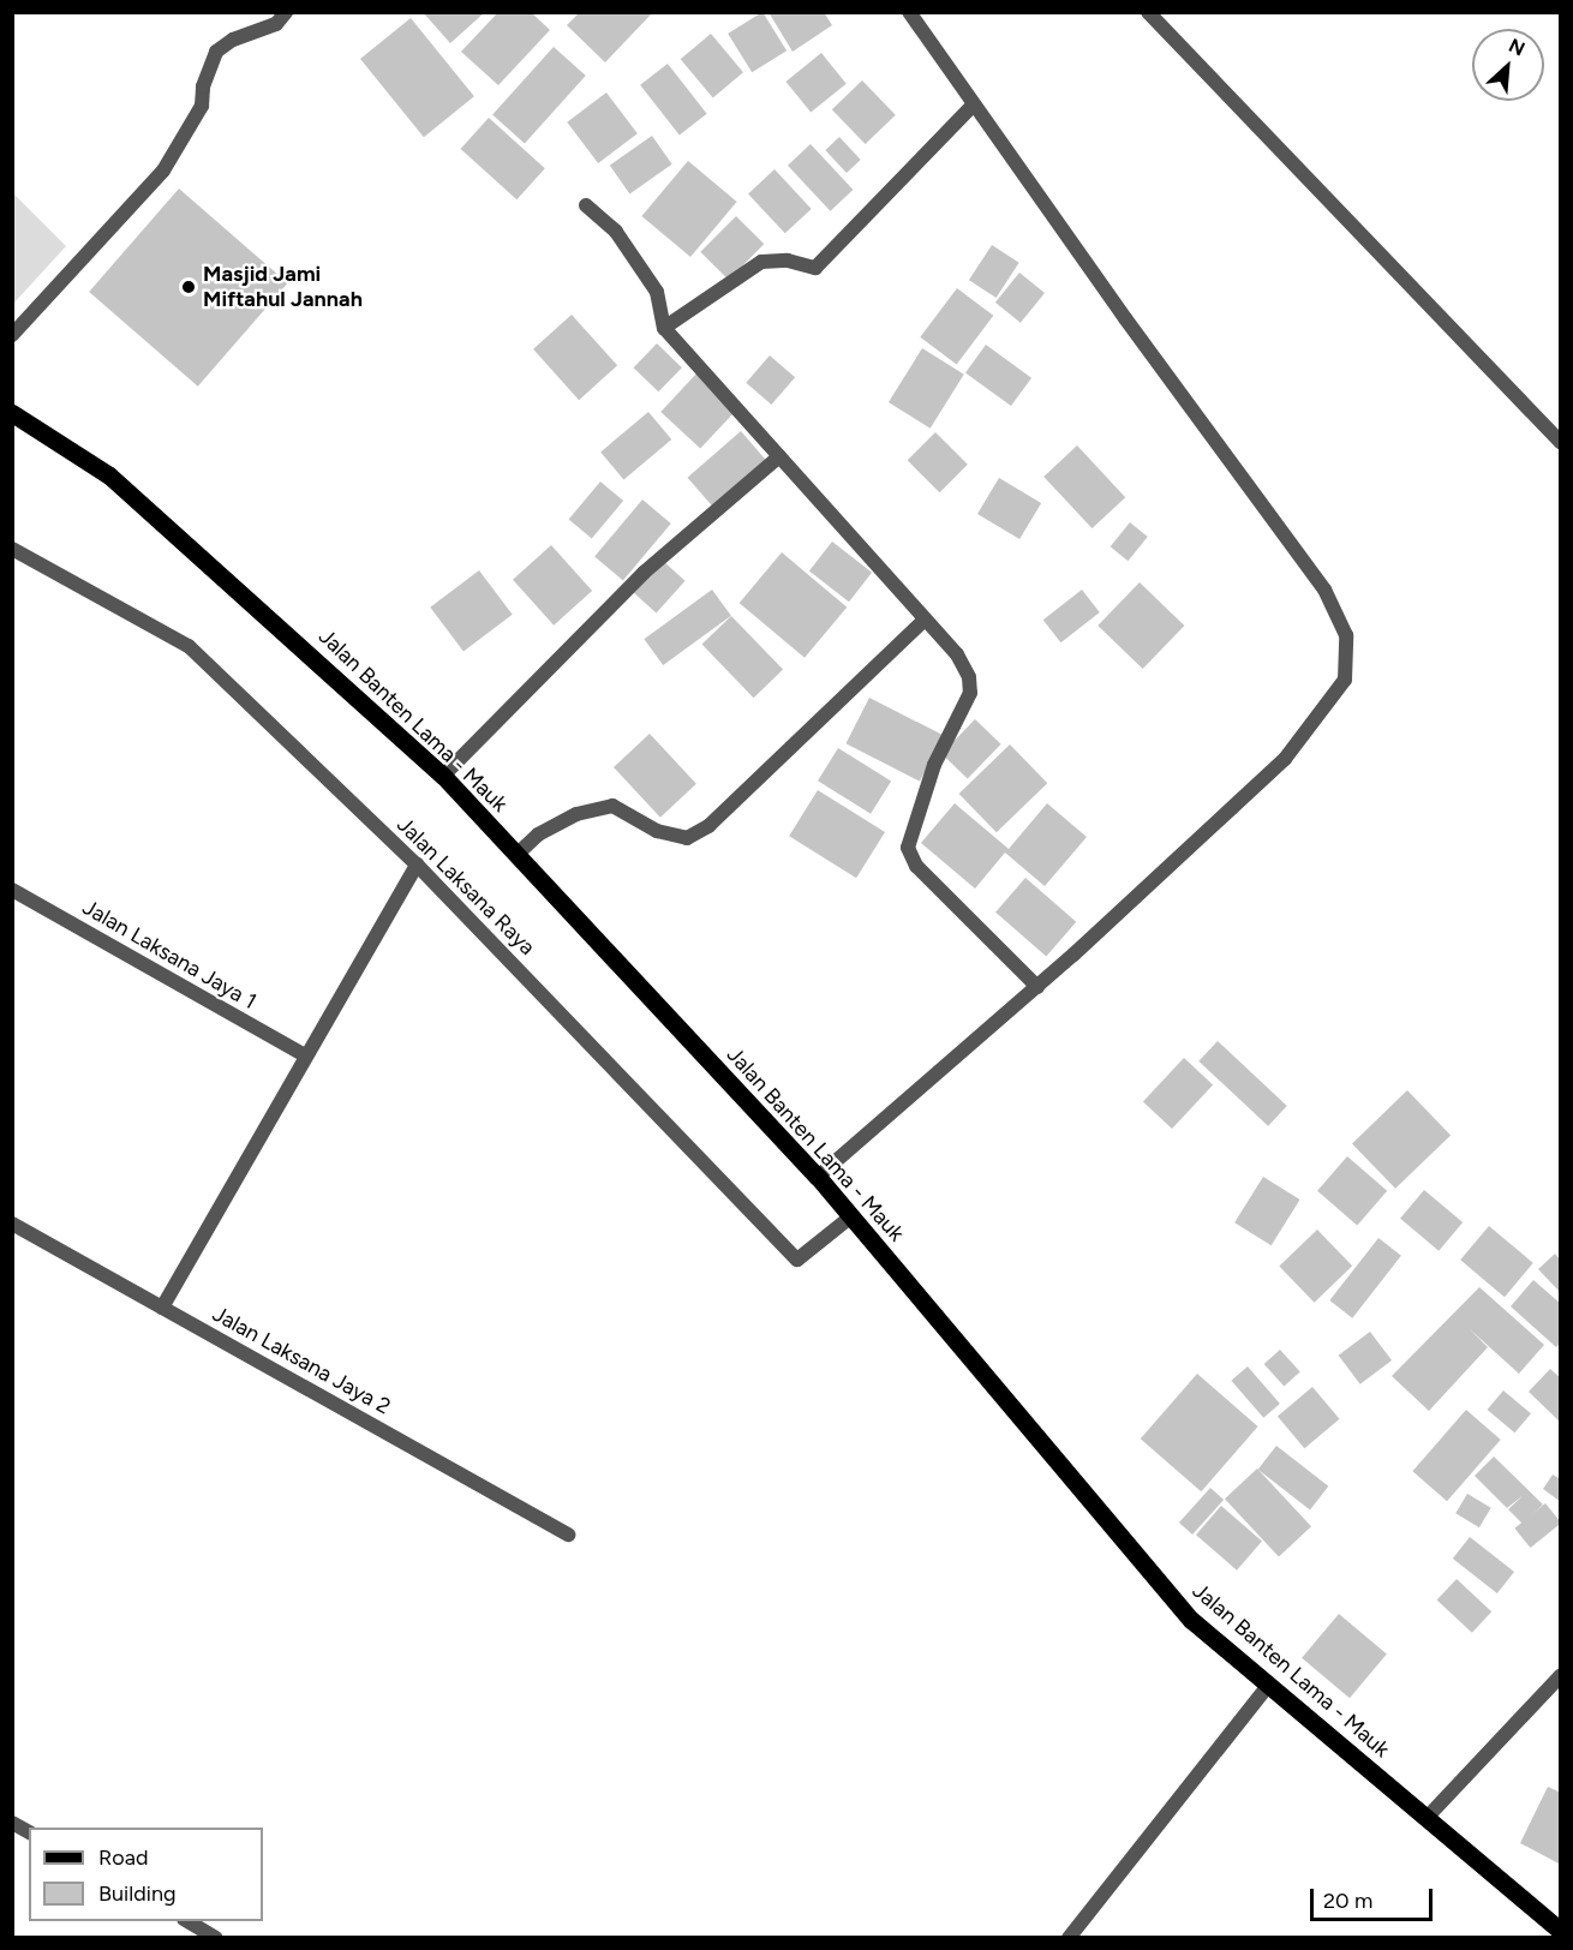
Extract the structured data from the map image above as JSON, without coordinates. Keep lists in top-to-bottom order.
{
  "streets": {
    "main road": ["Jalan Banten Lama - Mauk"],
    "street": ["Jalan Laksana Raya", "Jalan Laksana Jaya 1", "Jalan Laksana Jaya 2"]
  },
  "crossings": [
    ["Jalan Banten Lama - Mauk", "Jalan Laksana Raya"]
  ],
  "places": ["Masjid Jami Miftahul Jannah"],
  "legend": ["Road", "Building"],
  "scale_bar": "20 m",
  "north": "top right"
}
